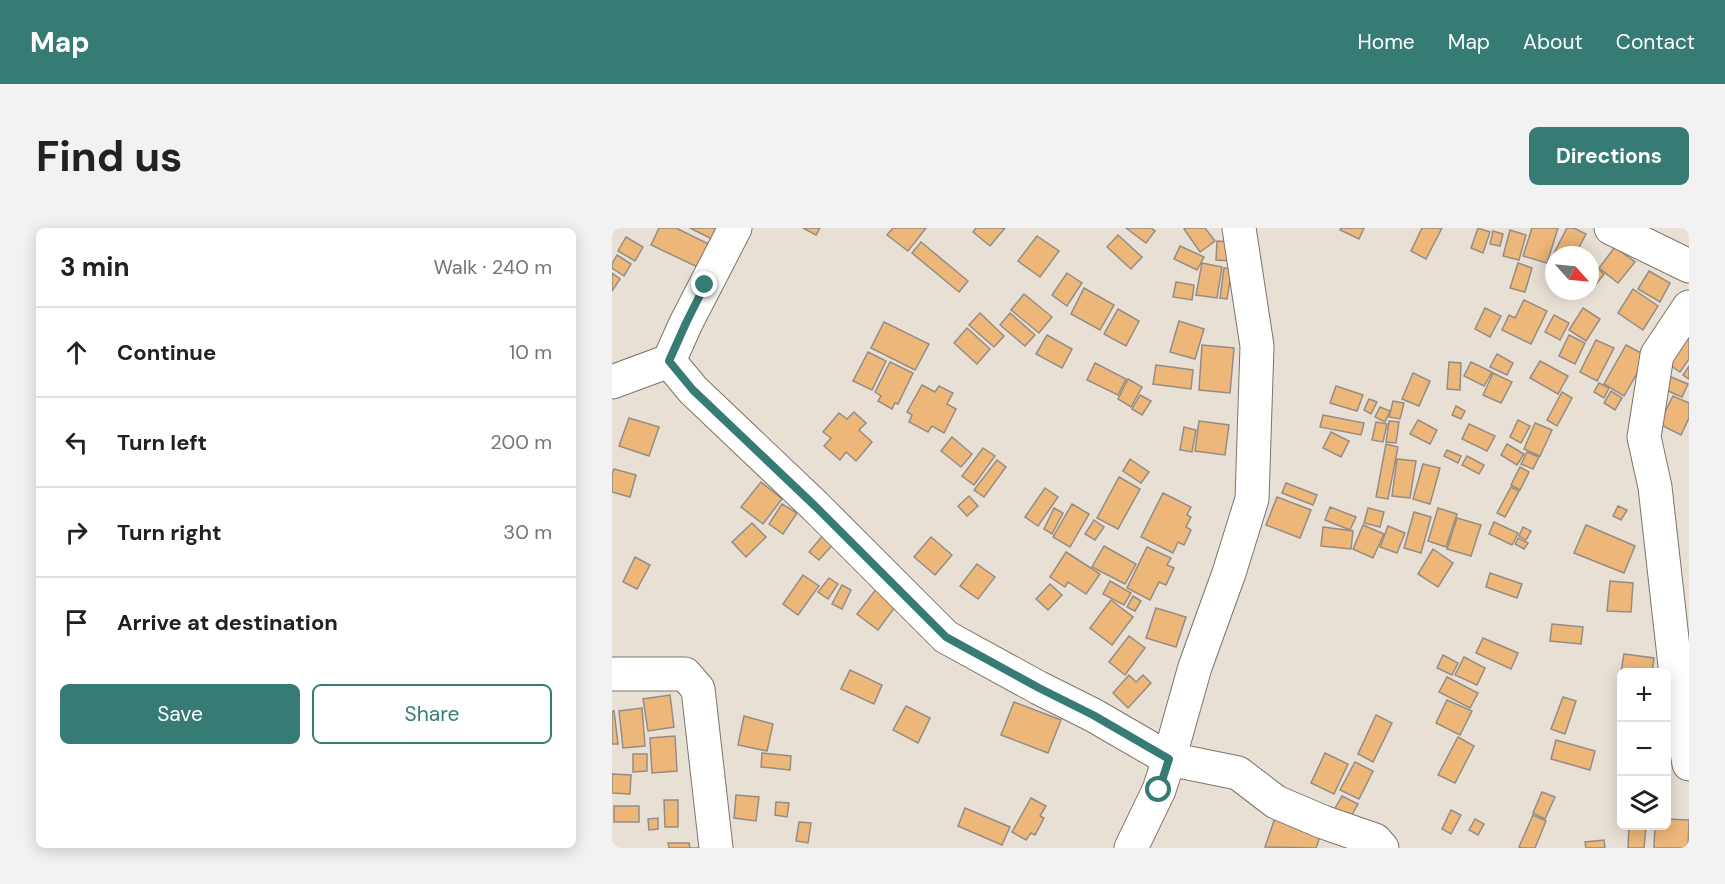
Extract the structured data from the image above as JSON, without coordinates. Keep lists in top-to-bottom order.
{
  "north": "bottom right",
  "page": {
    "header": "Map",
    "nav": [
      "Home",
      "Map",
      "About",
      "Contact"
    ],
    "buttons": [
      "Directions",
      ["Save", "Share"]
    ],
    "title": "Find us",
    "heading": ["3 min", "Walk · 240 m"],
    "list": [
      ["Continue", "10 m"],
      ["Turn left", "200 m"],
      ["Turn right", "30 m"],
      "Arrive at destination"
    ],
    "map_buttons": ["+", "−"]
  }
}
